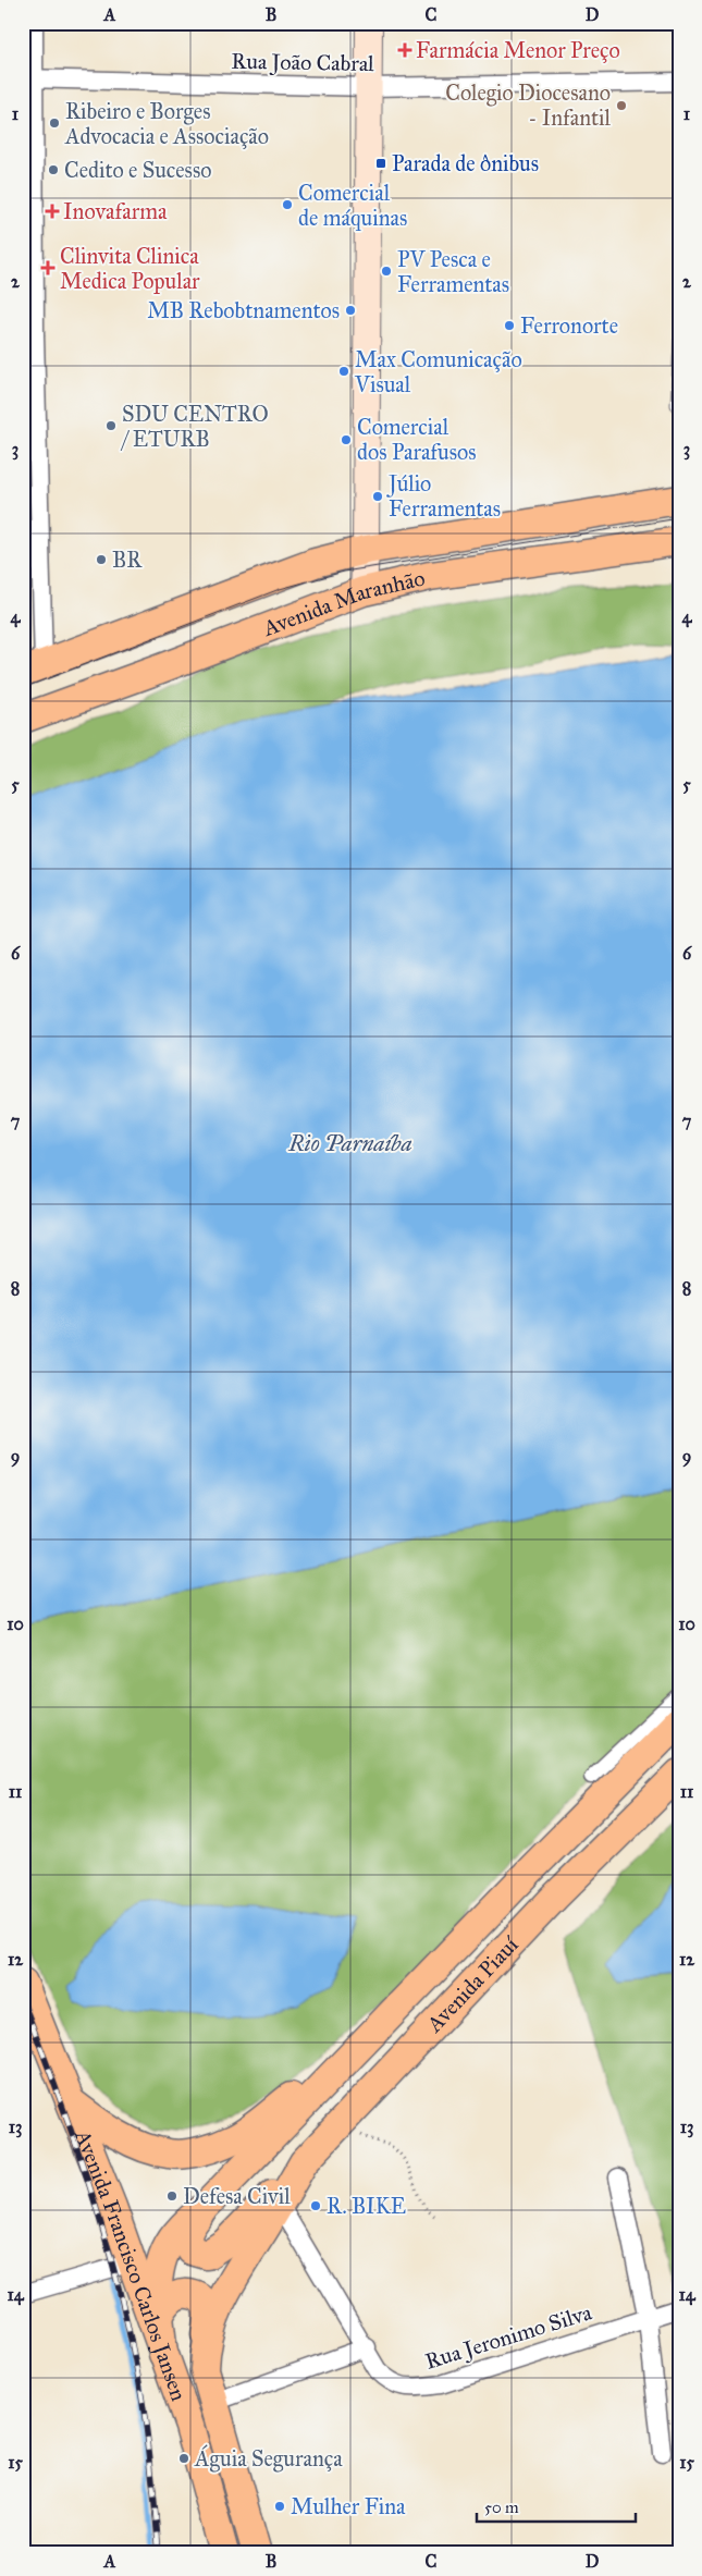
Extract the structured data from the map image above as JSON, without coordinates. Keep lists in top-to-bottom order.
{
  "streets": {
    "main road": ["Avenida Maranhão", "Avenida Piauí", "Avenida Francisco Carlos Jansen"],
    "street": ["Rua João Cabral", "Rua Jeronimo Silva"]
  },
  "crossings": [
    ["Avenida Piauí", "Avenida Francisco Carlos Jansen"],
    ["Avenida Piauí", "Rua Jeronimo Silva"],
    ["Avenida Francisco Carlos Jansen", "Rua Jeronimo Silva"]
  ],
  "water": ["Rio Parnaíba"],
  "places": {
    "health": ["Farmácia Menor Preço", "Inovafarma", "Clinvita Clinica Medica Popular"],
    "other": [
      "Colegio Diocesano - Infantil",
      "Ribeiro e Borges Advocacia e Associação",
      "Cedito e Sucesso",
      "Comercial de máquinas",
      "PV Pesca e Ferramentas",
      "MB Rebobtnamentos",
      "Ferronorte",
      "Max Comunicação Visual",
      "SDU CENTRO / ETURB",
      "Comercial dos Parafusos",
      "Júlio Ferramentas",
      "BR",
      "Defesa Civil",
      "R. BIKE",
      "Águia Segurança",
      "Mulher Fina"
    ],
    "transit": ["Parada de ônibus"]
  },
  "scale_bar": "50 m",
  "grid": {
    "columns": [
      "A",
      "B",
      "C",
      "D"
    ],
    "rows": [
      "1",
      "2",
      "3",
      "4",
      "5",
      "6",
      "7",
      "8",
      "9",
      "10",
      "11",
      "12",
      "13",
      "14",
      "15"
    ]
  }
}
